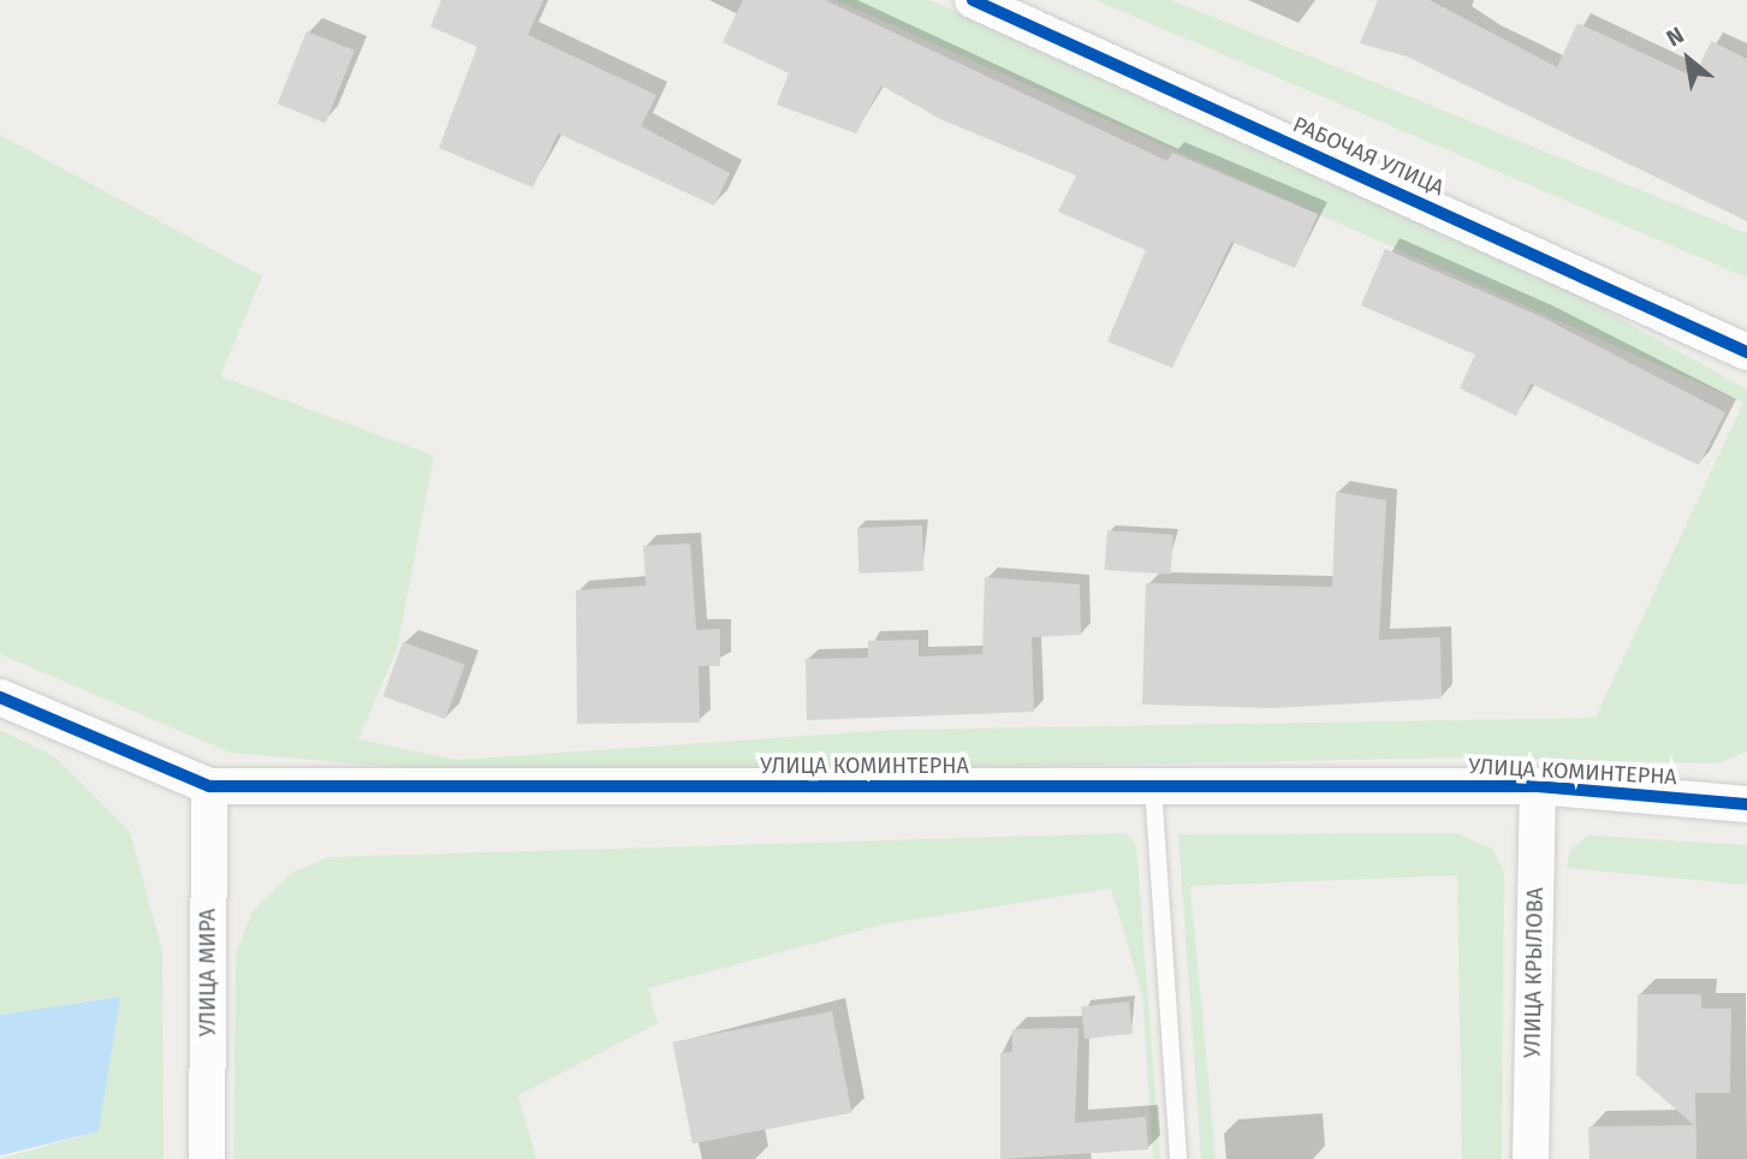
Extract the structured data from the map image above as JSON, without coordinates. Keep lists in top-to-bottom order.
{
  "streets": {
    "street": [
      "РАБОЧАЯ УЛИЦА",
      "УЛИЦА КОМИНТЕРНА",
      "УЛИЦА МИРА",
      "УЛИЦА КРЫЛОВА"
    ]
  },
  "crossings": [
    ["УЛИЦА КОМИНТЕРНА", "УЛИЦА МИРА"],
    ["УЛИЦА КОМИНТЕРНА", "УЛИЦА КРЫЛОВА"]
  ],
  "north": "top left"
}
